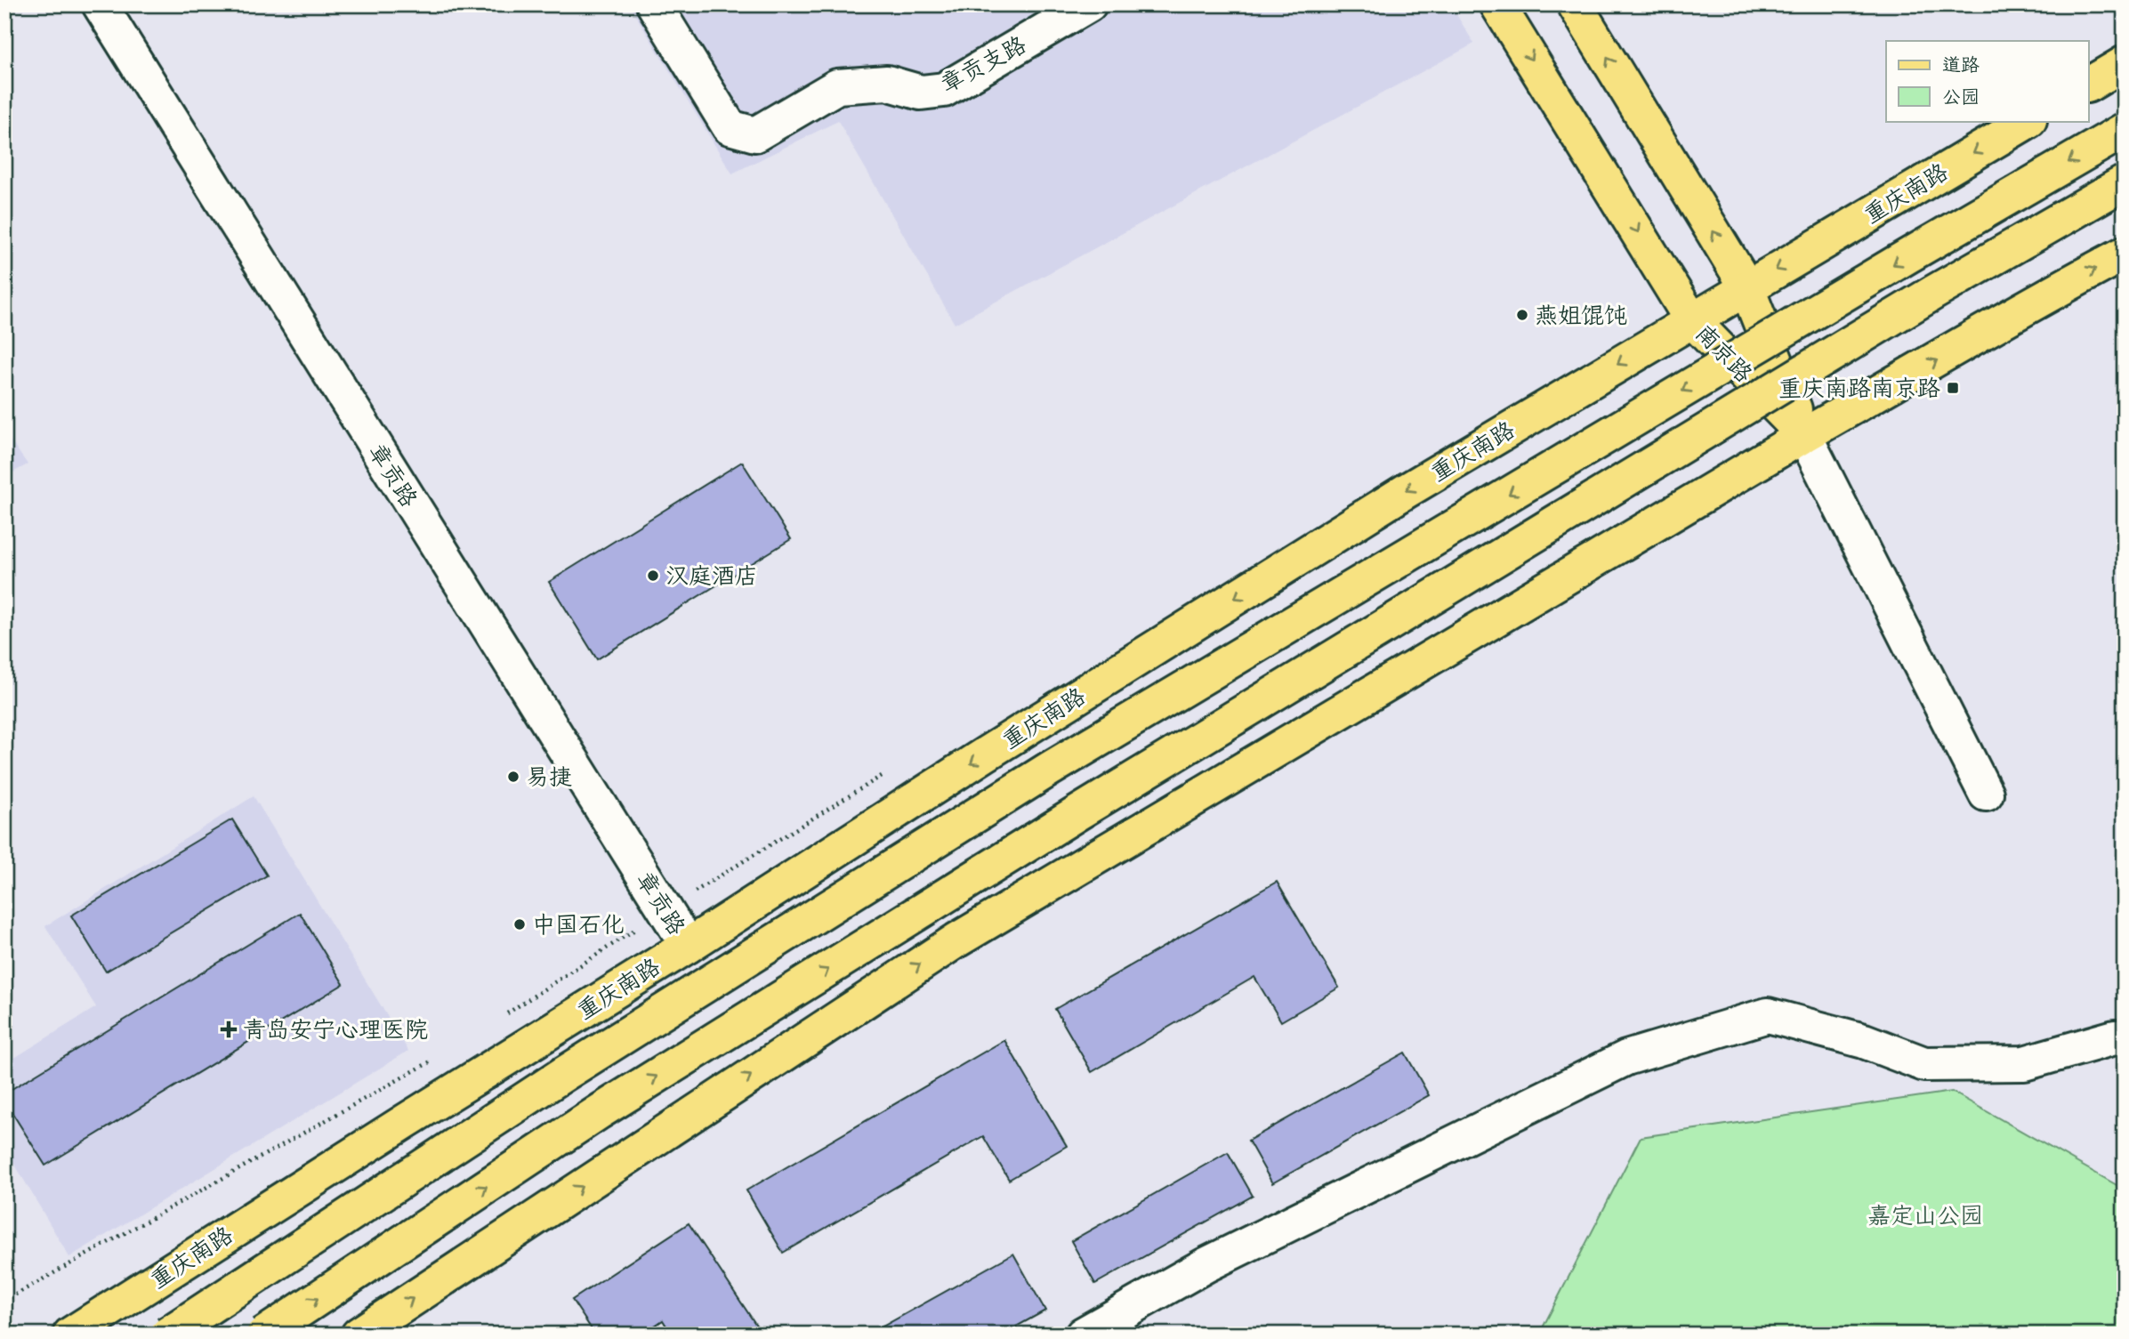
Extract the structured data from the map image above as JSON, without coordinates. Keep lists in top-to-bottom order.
{
  "streets": {
    "main road": ["重庆南路", "南京路"],
    "street": ["章贡支路", "章贡路"]
  },
  "crossings": [
    ["重庆南路", "南京路"],
    ["重庆南路", "章贡路"]
  ],
  "parks": ["嘉定山公园"],
  "places": {
    "other": [
      "燕姐馄饨",
      "汉庭酒店",
      "易捷",
      "中国石化"
    ],
    "transit": ["重庆南路南京路"],
    "health": ["青岛安宁心理医院"]
  },
  "legend": ["道路", "公园"]
}
